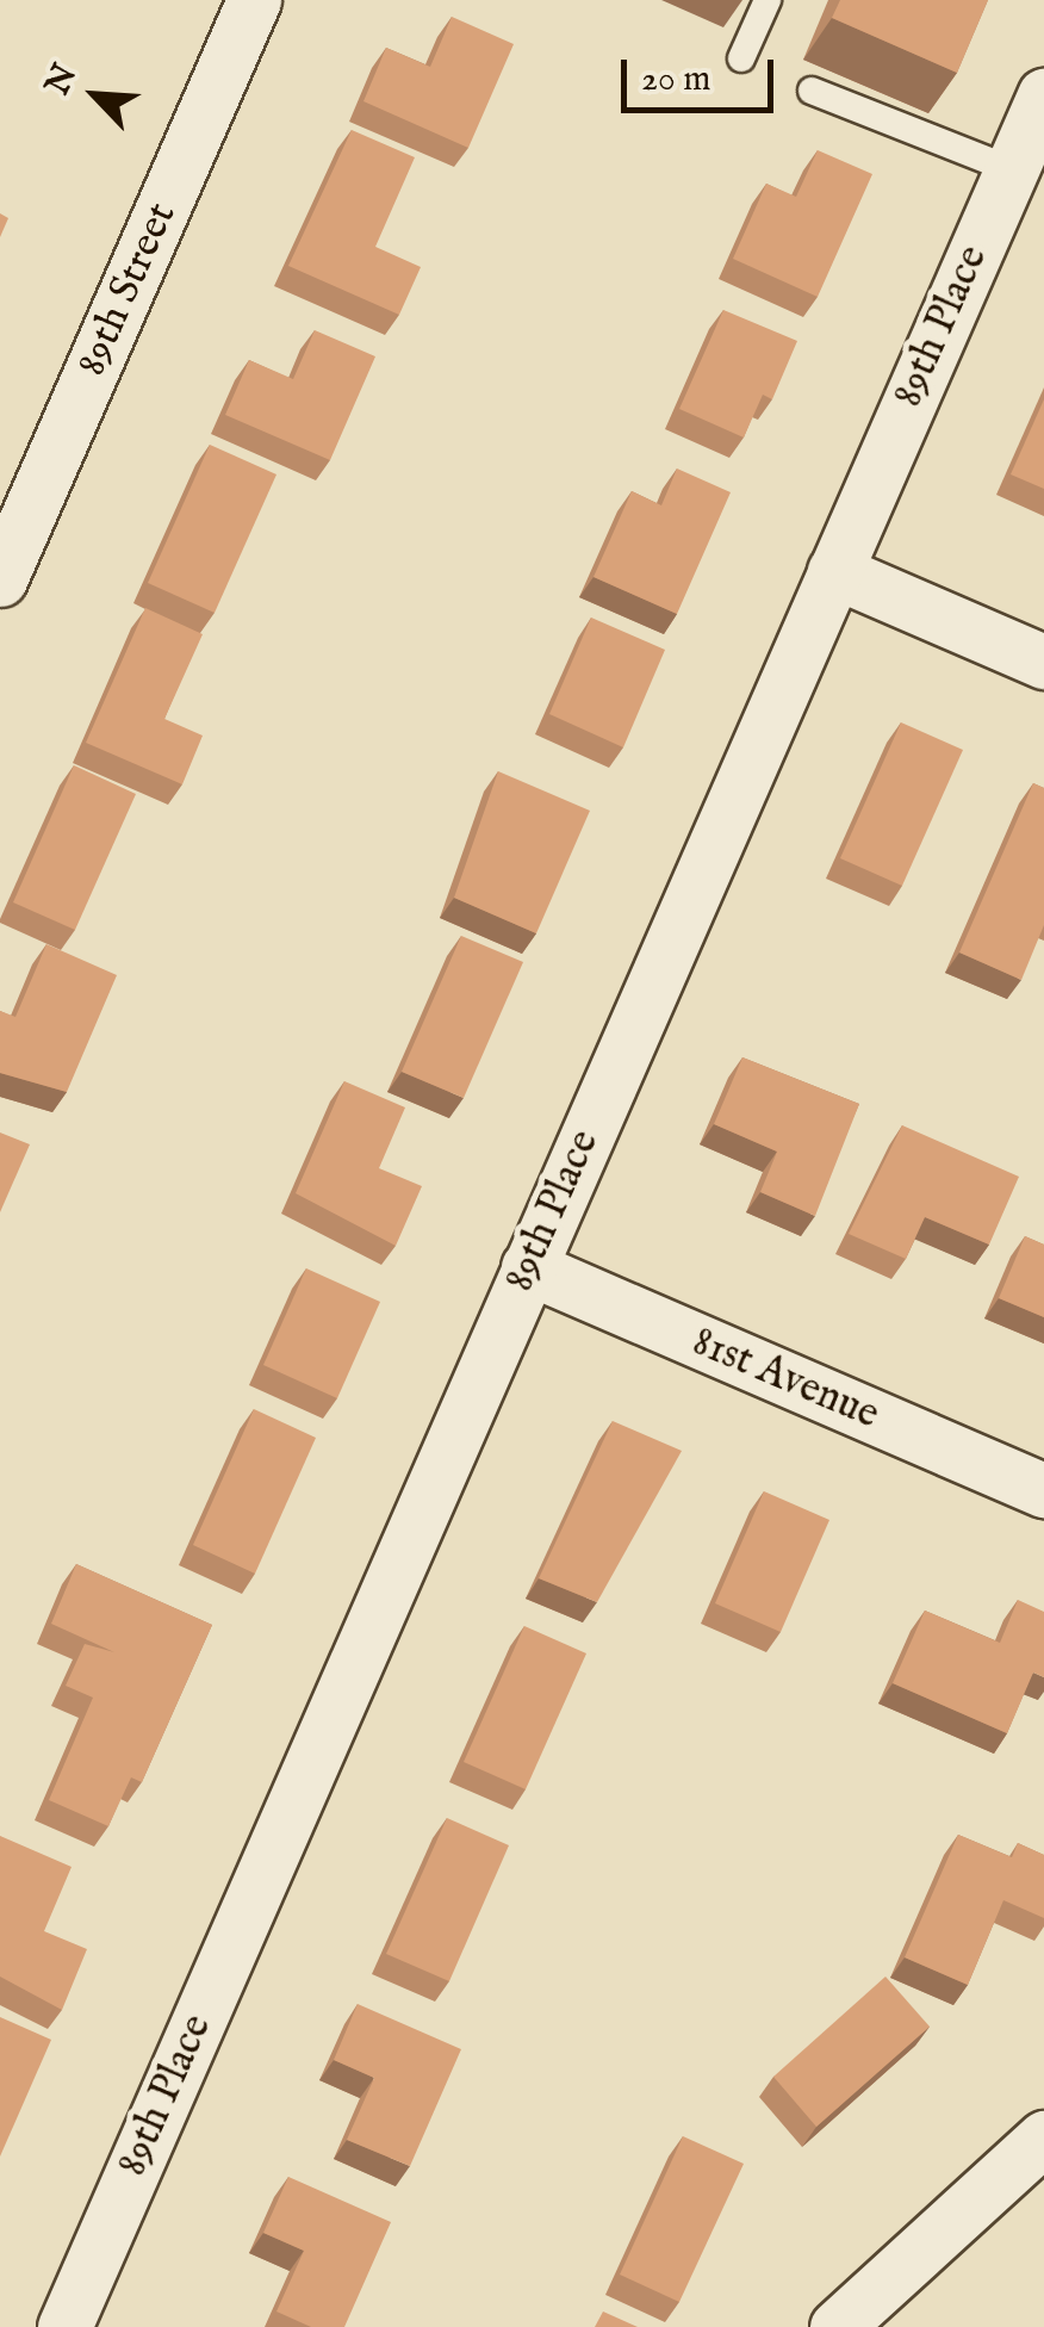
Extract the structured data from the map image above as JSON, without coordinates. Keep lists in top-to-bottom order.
{
  "streets": {
    "street": ["89th Street", "89th Place", "81st Avenue"]
  },
  "crossings": [
    ["89th Place", "81st Avenue"]
  ],
  "scale_bar": "20 m",
  "north": "top left"
}
